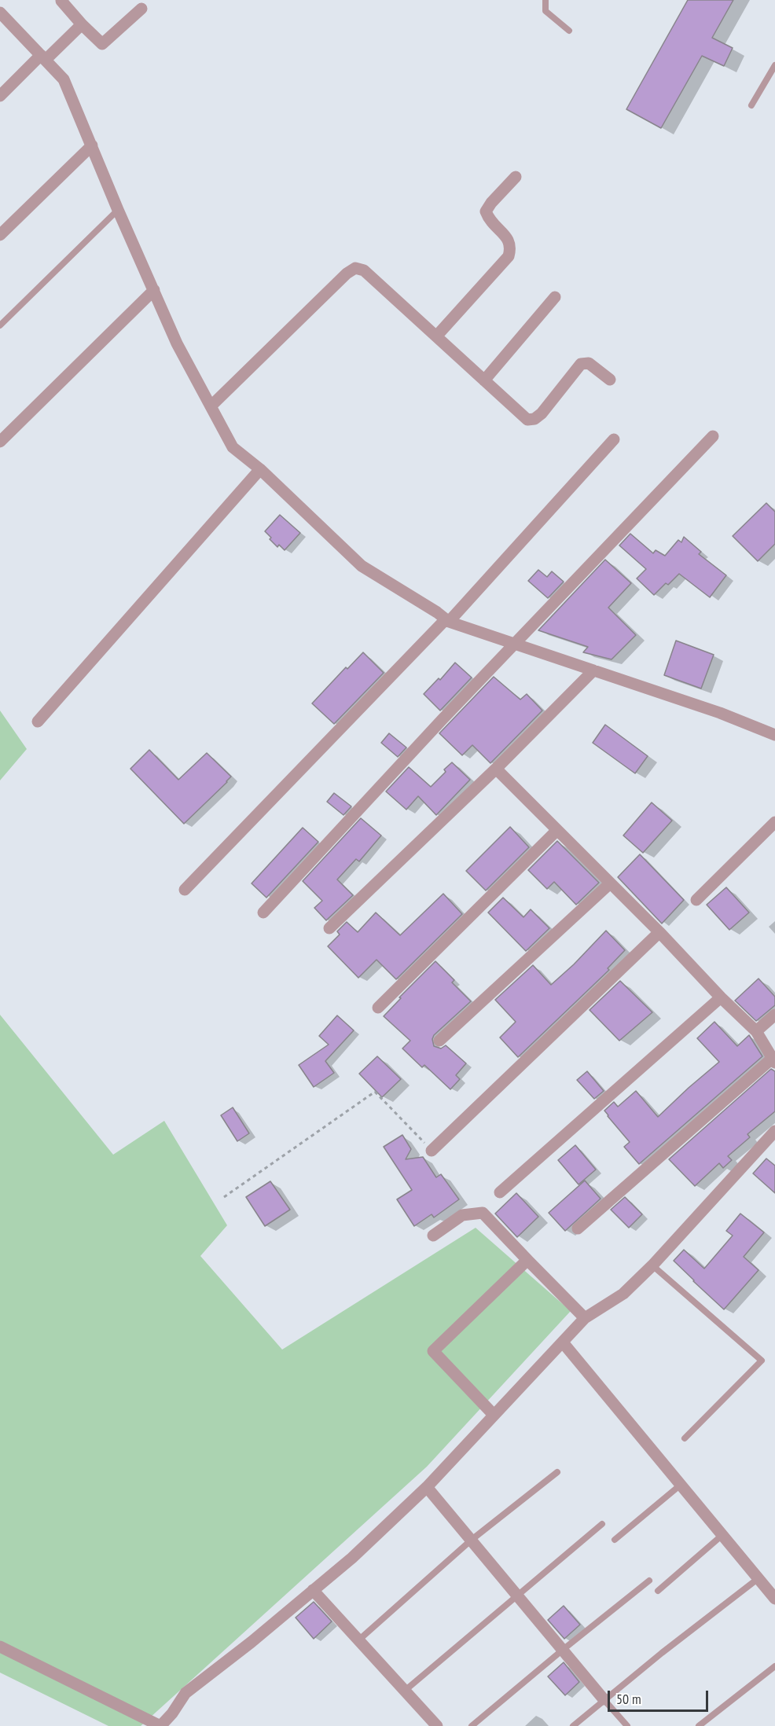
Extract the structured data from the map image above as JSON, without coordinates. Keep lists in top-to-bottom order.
{
  "scale_bar": "50 m"
}
